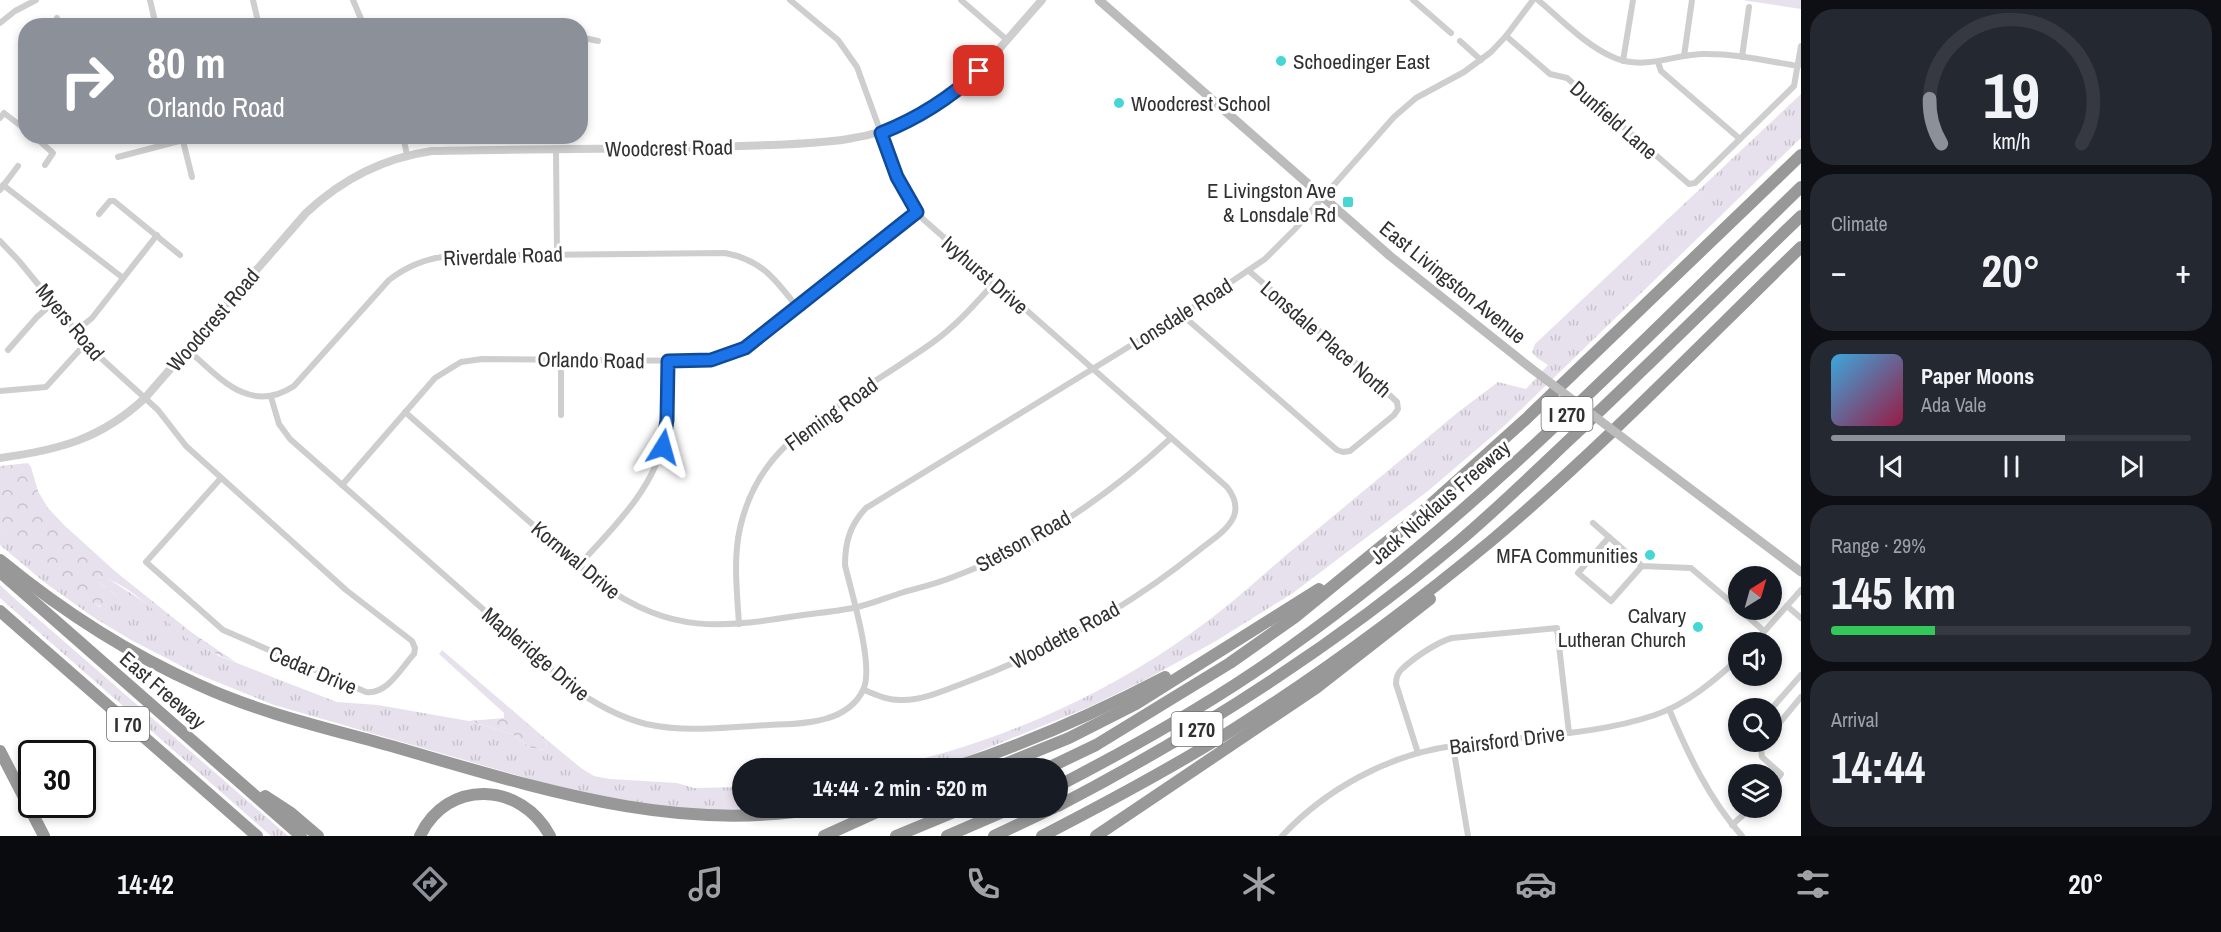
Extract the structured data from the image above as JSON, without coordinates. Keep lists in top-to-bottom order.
{
  "streets": {
    "highway": [
      "I 270",
      "Jack Nicklaus Freeway",
      "East Freeway",
      "I 70"
    ],
    "main road": ["East Livingston Avenue"],
    "street": [
      "Dunfield Lane",
      "Woodcrest Road",
      "Riverdale Road",
      "Ivyhurst Drive",
      "Lonsdale Road",
      "Myers Road",
      "Lonsdale Place North",
      "Orlando Road",
      "Fleming Road",
      "Stetson Road",
      "Kornwal Drive",
      "Woodette Road",
      "Mapleridge Drive",
      "Cedar Drive",
      "Bairsford Drive"
    ]
  },
  "crossings": [
    ["Dunfield Lane", "Lonsdale Road"],
    ["Woodcrest Road", "Ivyhurst Drive"],
    ["Woodcrest Road", "Myers Road"],
    ["Woodcrest Road", "Cedar Drive"],
    ["Riverdale Road", "Orlando Road"],
    ["Riverdale Road", "Mapleridge Drive"],
    ["Ivyhurst Drive", "Lonsdale Road"],
    ["Ivyhurst Drive", "Orlando Road"],
    ["Ivyhurst Drive", "Fleming Road"],
    ["Ivyhurst Drive", "Stetson Road"],
    ["Ivyhurst Drive", "Woodette Road"],
    ["East Livingston Avenue", "Lonsdale Road"],
    ["Lonsdale Road", "Lonsdale Place North"],
    ["Lonsdale Road", "Stetson Road"],
    ["Lonsdale Road", "Kornwal Drive"],
    ["Myers Road", "Cedar Drive"],
    ["Orlando Road", "Kornwal Drive"],
    ["Orlando Road", "Mapleridge Drive"],
    ["Fleming Road", "Kornwal Drive"],
    ["Stetson Road", "Kornwal Drive"],
    ["Woodette Road", "Mapleridge Drive"]
  ],
  "places": {
    "other": [
      "Schoedinger East",
      "Woodcrest School",
      "MFA Communities",
      "Calvary Lutheran Church"
    ],
    "transit": ["E Livingston Ave & Lonsdale Rd"]
  },
  "north": "top right",
  "page": {
    "turn": ["80 m", "Orlando Road"],
    "tile": [
      "Climate",
      ["Range · 29%", "145 km"],
      ["Arrival", "14:44"]
    ],
    "heat": ["−", "20°", "+"],
    "song": ["Paper Moons", "Ada Vale"],
    "limit": "30",
    "trip": "14:44 · 2 min · 520 m",
    "tabs": ["14:42", "20°"],
    "gauge": ["19", "km/h"]
  }
}
